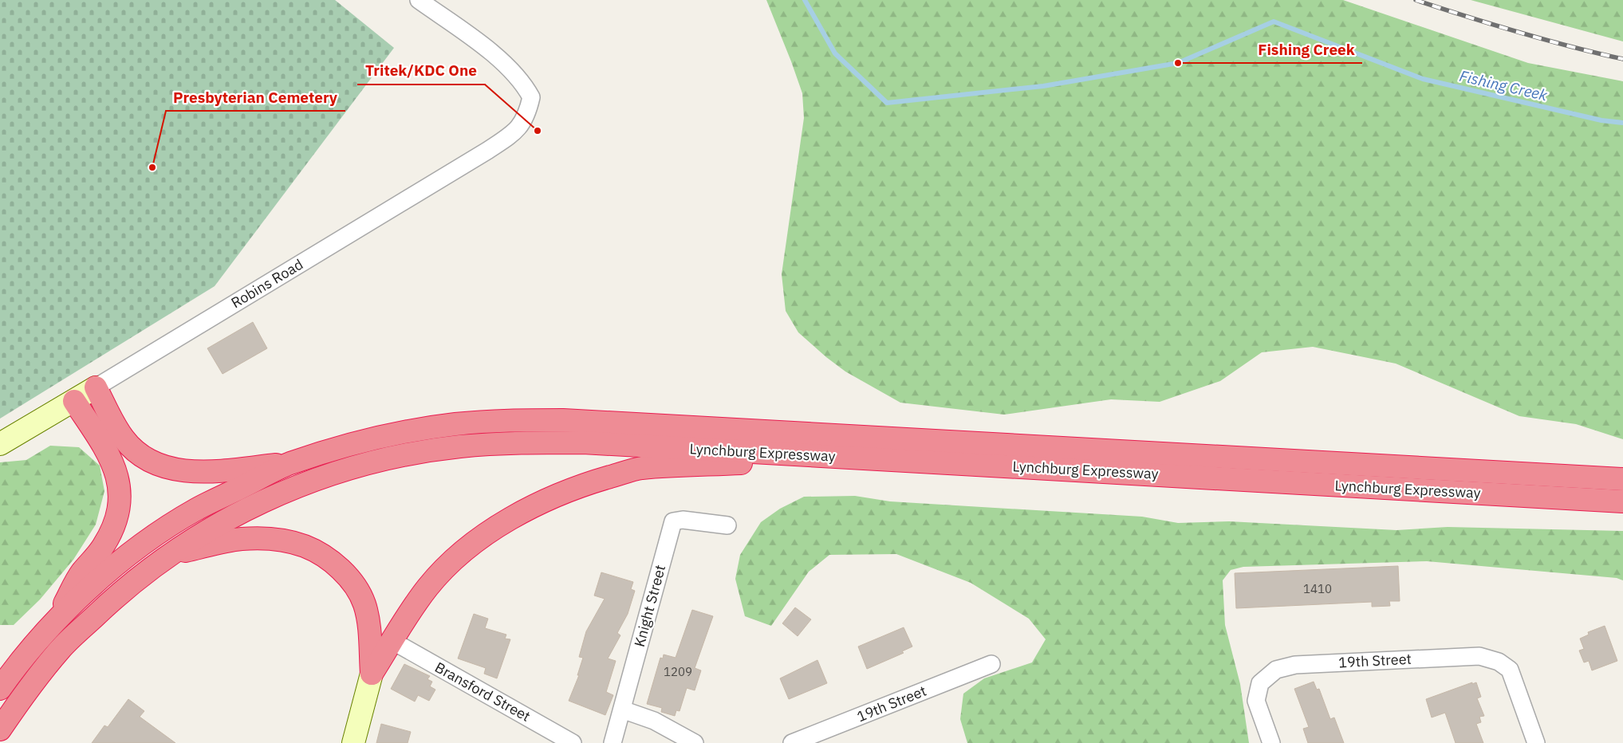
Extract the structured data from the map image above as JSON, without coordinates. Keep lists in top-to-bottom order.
{
  "streets": {
    "highway": ["Lynchburg Expressway"],
    "main road": ["Robins Road"],
    "street": ["Knight Street", "19th Street", "Bransford Street"]
  },
  "water": ["Fishing Creek"],
  "places": ["Fishing Creek", "Tritek/KDC One", "Presbyterian Cemetery"],
  "house_numbers": ["1410", "1209"]
}
